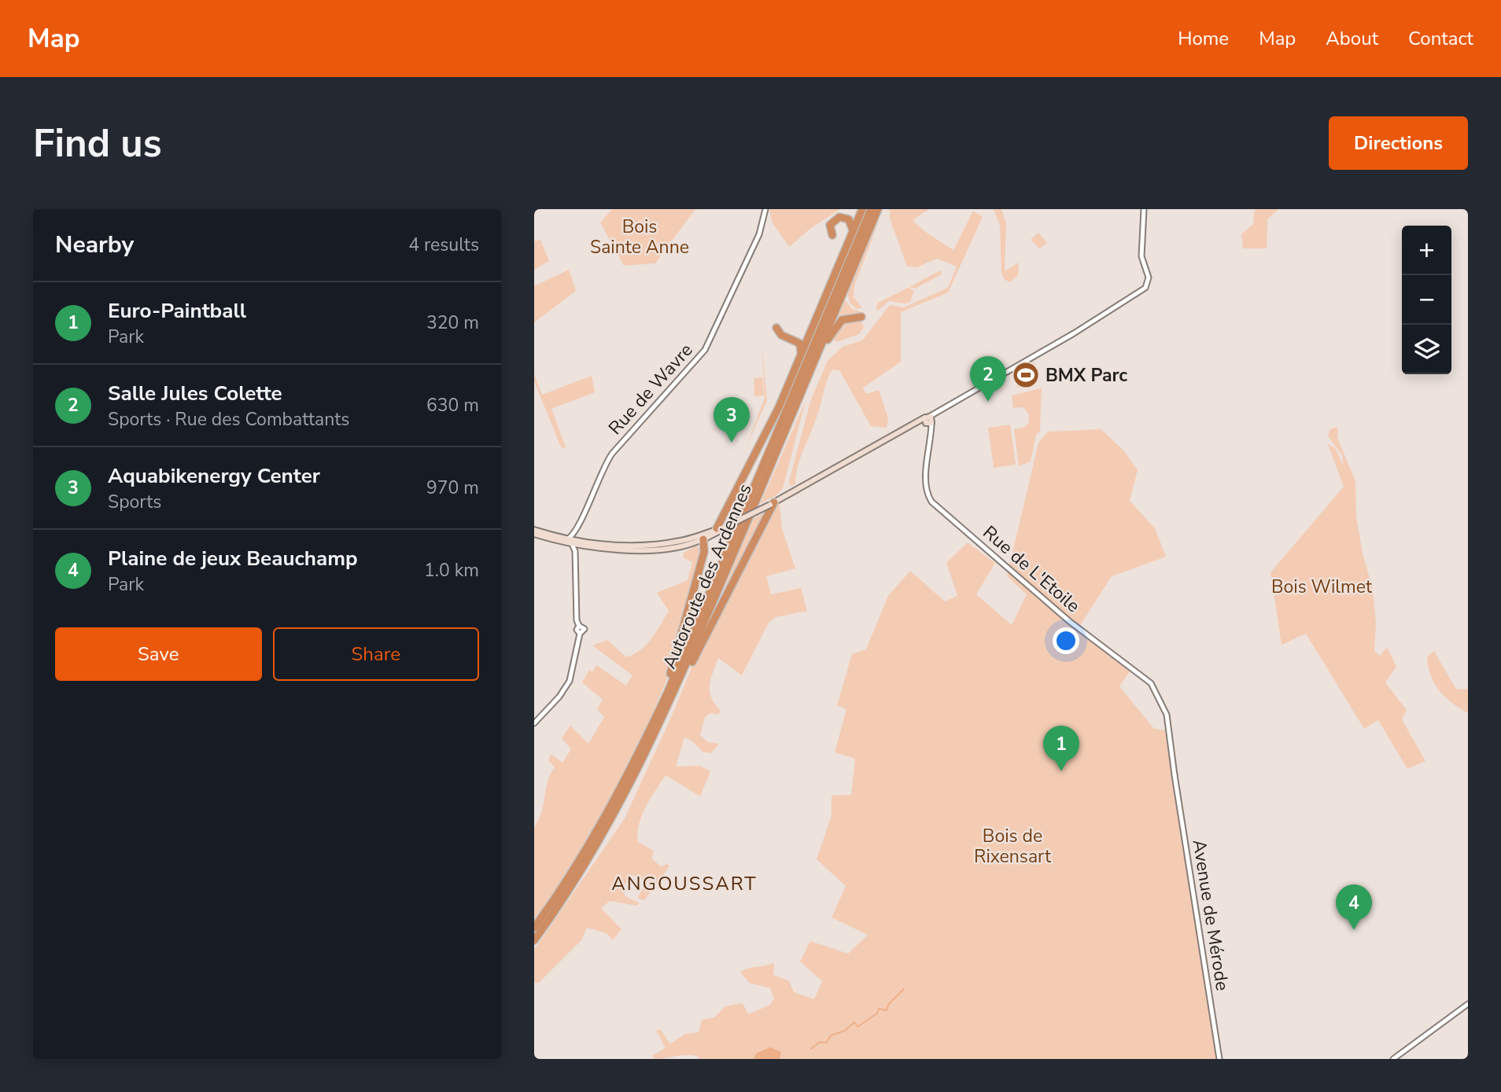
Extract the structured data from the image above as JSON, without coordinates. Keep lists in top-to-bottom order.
{
  "streets": {
    "highway": ["Autoroute des Ardennes"],
    "street": ["Rue de Wavre", "Rue de L'Etoile", "Avenue de Mérode"]
  },
  "crossings": [
    ["Rue de L'Etoile", "Avenue de Mérode"]
  ],
  "districts": ["ANGOUSSART"],
  "parks": ["Bois Sainte Anne", "Bois Wilmet", "Bois de Rixensart"],
  "places": {
    "sports": ["BMX Parc"]
  },
  "page": {
    "header": "Map",
    "nav": [
      "Home",
      "Map",
      "About",
      "Contact"
    ],
    "buttons": [
      "Directions",
      ["Save", "Share"]
    ],
    "title": "Find us",
    "heading": ["Nearby", "4 results"],
    "map_buttons": ["+", "−"],
    "list": [
      {
        "mark": "1",
        "name": "Euro-Paintball",
        "note": "Park",
        "value": "320 m"
      },
      {
        "mark": "2",
        "name": "Salle Jules Colette",
        "note": "Sports · Rue des Combattants",
        "value": "630 m"
      },
      {
        "mark": "3",
        "name": "Aquabikenergy Center",
        "note": "Sports",
        "value": "970 m"
      },
      {
        "mark": "4",
        "name": "Plaine de jeux Beauchamp",
        "note": "Park",
        "value": "1.0 km"
      }
    ],
    "pins": [
      "2",
      "3",
      "1",
      "4"
    ]
  }
}
